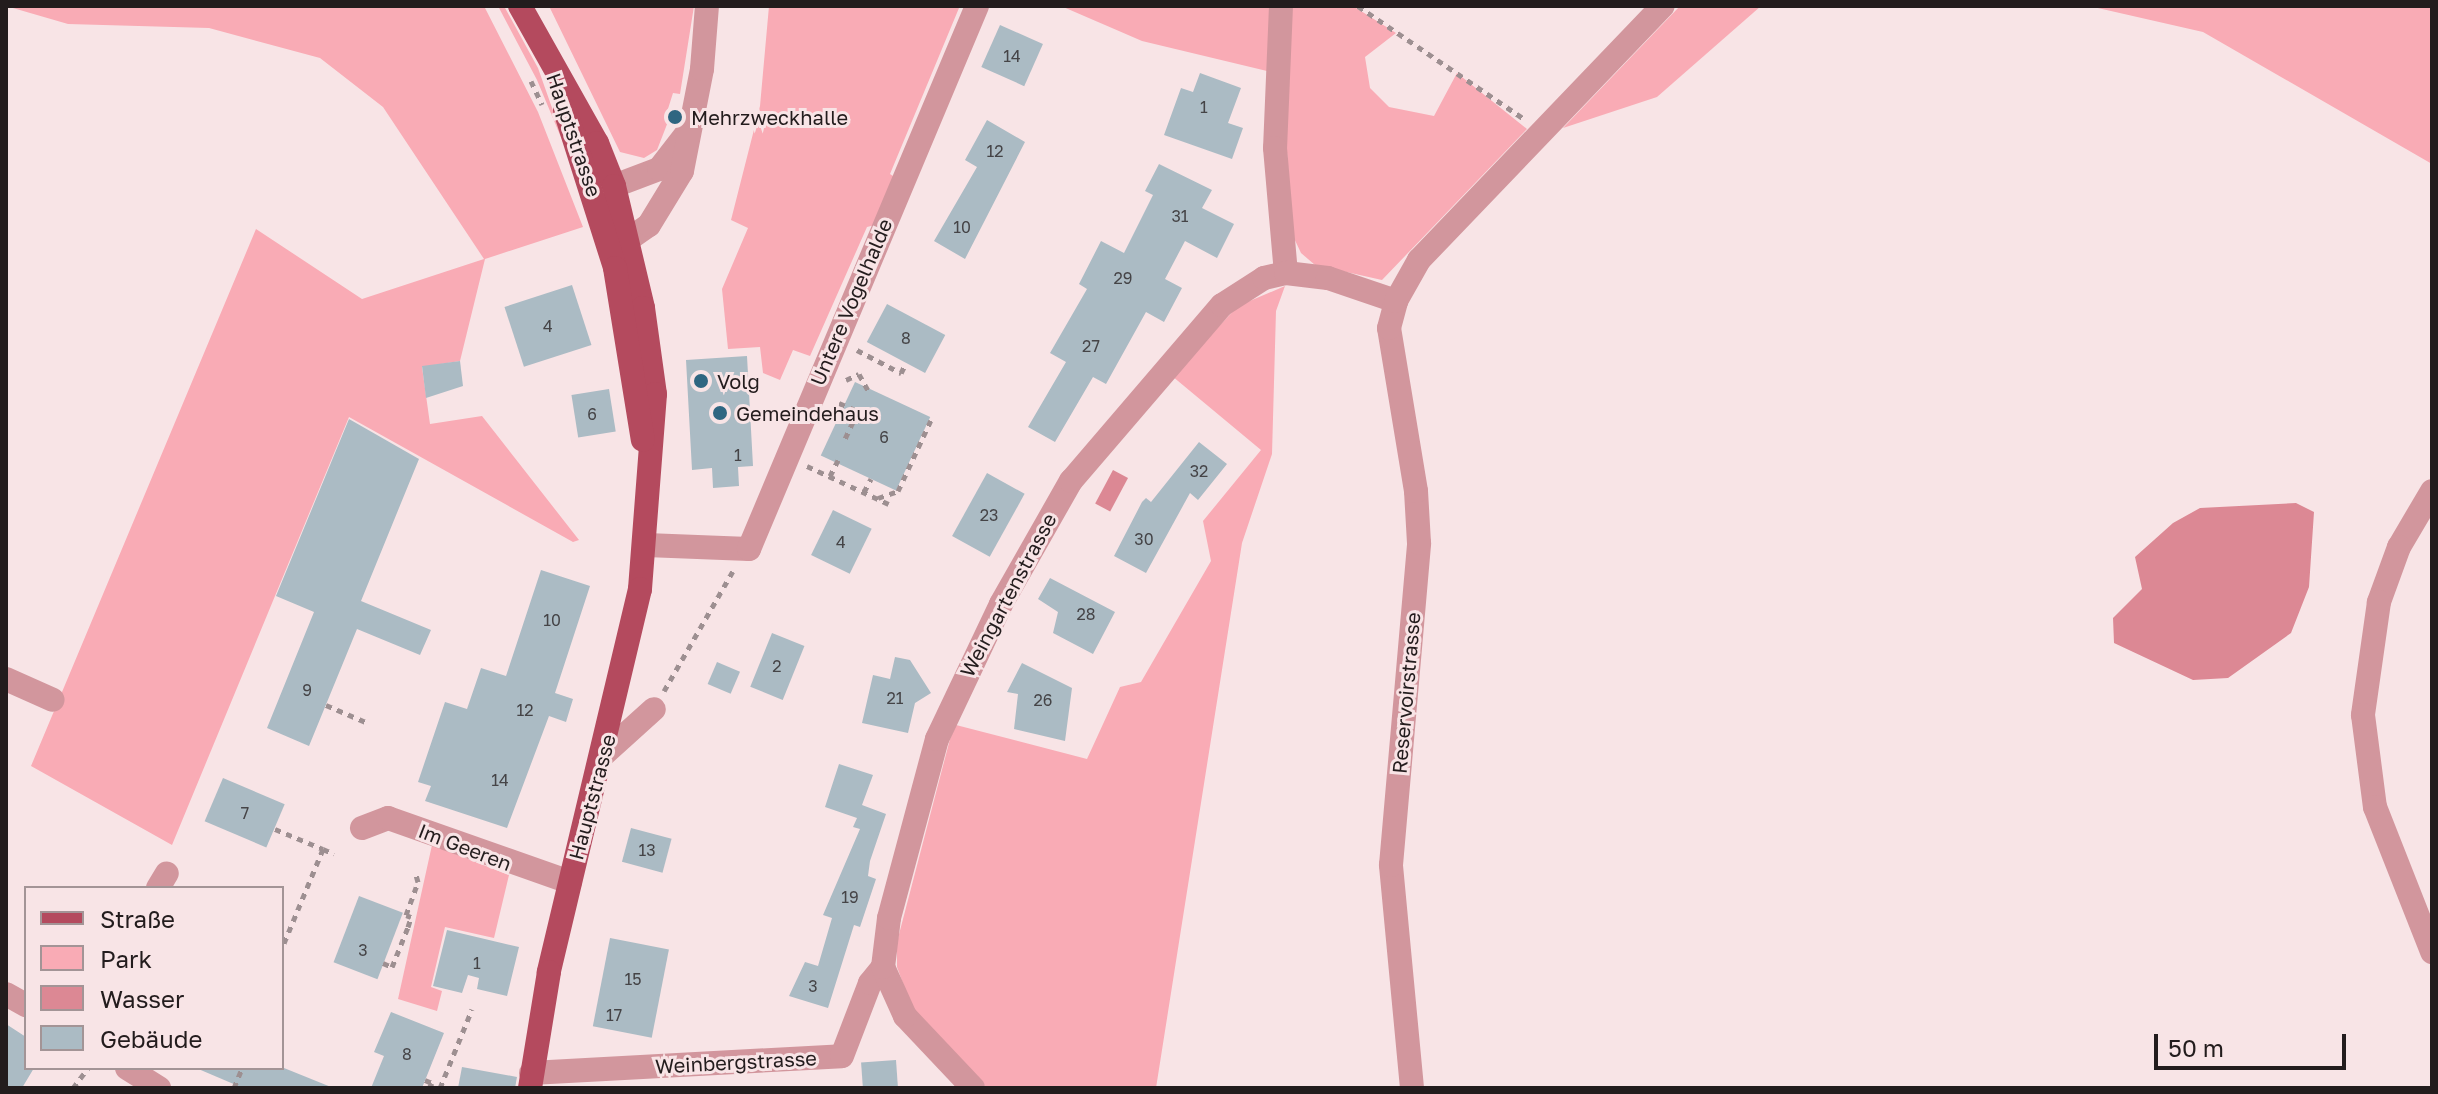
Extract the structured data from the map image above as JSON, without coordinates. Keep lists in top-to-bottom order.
{
  "streets": {
    "main road": ["Hauptstrasse"],
    "street": [
      "Untere Vogelhalde",
      "Weingartenstrasse",
      "Reservoirstrasse",
      "Im Geeren",
      "Weinbergstrasse"
    ]
  },
  "crossings": [
    ["Hauptstrasse", "Im Geeren"],
    ["Hauptstrasse", "Weinbergstrasse"],
    ["Weingartenstrasse", "Reservoirstrasse"],
    ["Weingartenstrasse", "Weinbergstrasse"]
  ],
  "places": ["Mehrzweckhalle", "Volg", "Gemeindehaus"],
  "house_numbers": [
    "14",
    "1",
    "12",
    "31",
    "10",
    "29",
    "4",
    "8",
    "27",
    "6",
    "6",
    "1",
    "32",
    "23",
    "30",
    "4",
    "28",
    "10",
    "2",
    "9",
    "21",
    "26",
    "12",
    "14",
    "7",
    "13",
    "19",
    "3",
    "1",
    "15",
    "3",
    "17",
    "8"
  ],
  "legend": [
    "Straße",
    "Park",
    "Wasser",
    "Gebäude"
  ],
  "scale_bar": "50 m"
}
